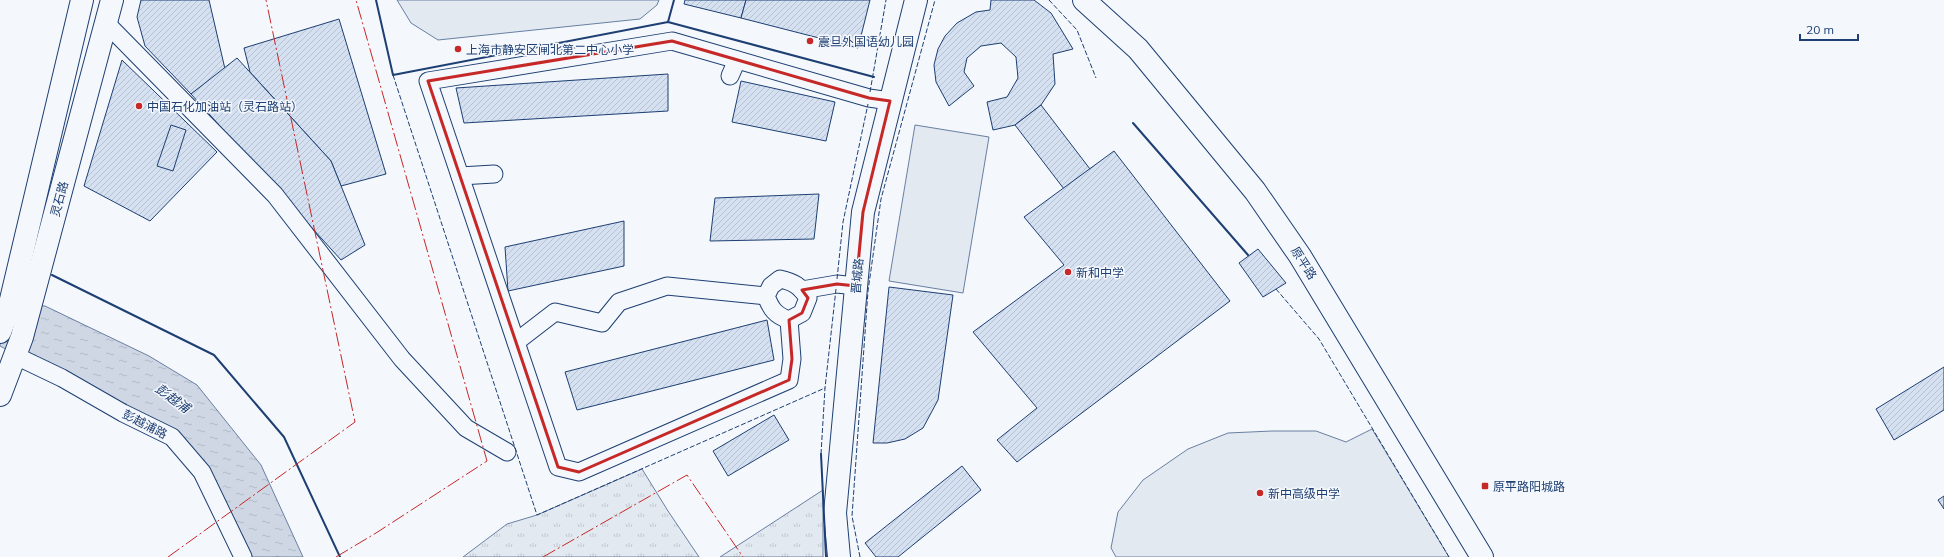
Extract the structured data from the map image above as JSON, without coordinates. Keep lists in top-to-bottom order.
{
  "streets": {
    "street": [
      "灵石路",
      "原平路",
      "晋城路",
      "彭越浦路"
    ]
  },
  "crossings": [
    ["灵石路", "彭越浦路"]
  ],
  "water": ["彭越浦"],
  "places": {
    "other": [
      "震旦外国语幼儿园",
      "上海市静安区闸北第二中心小学",
      "中国石化加油站（灵石路站）",
      "新和中学",
      "新中高级中学"
    ],
    "transit": ["原平路阳城路"]
  },
  "scale_bar": "20 m"
}
